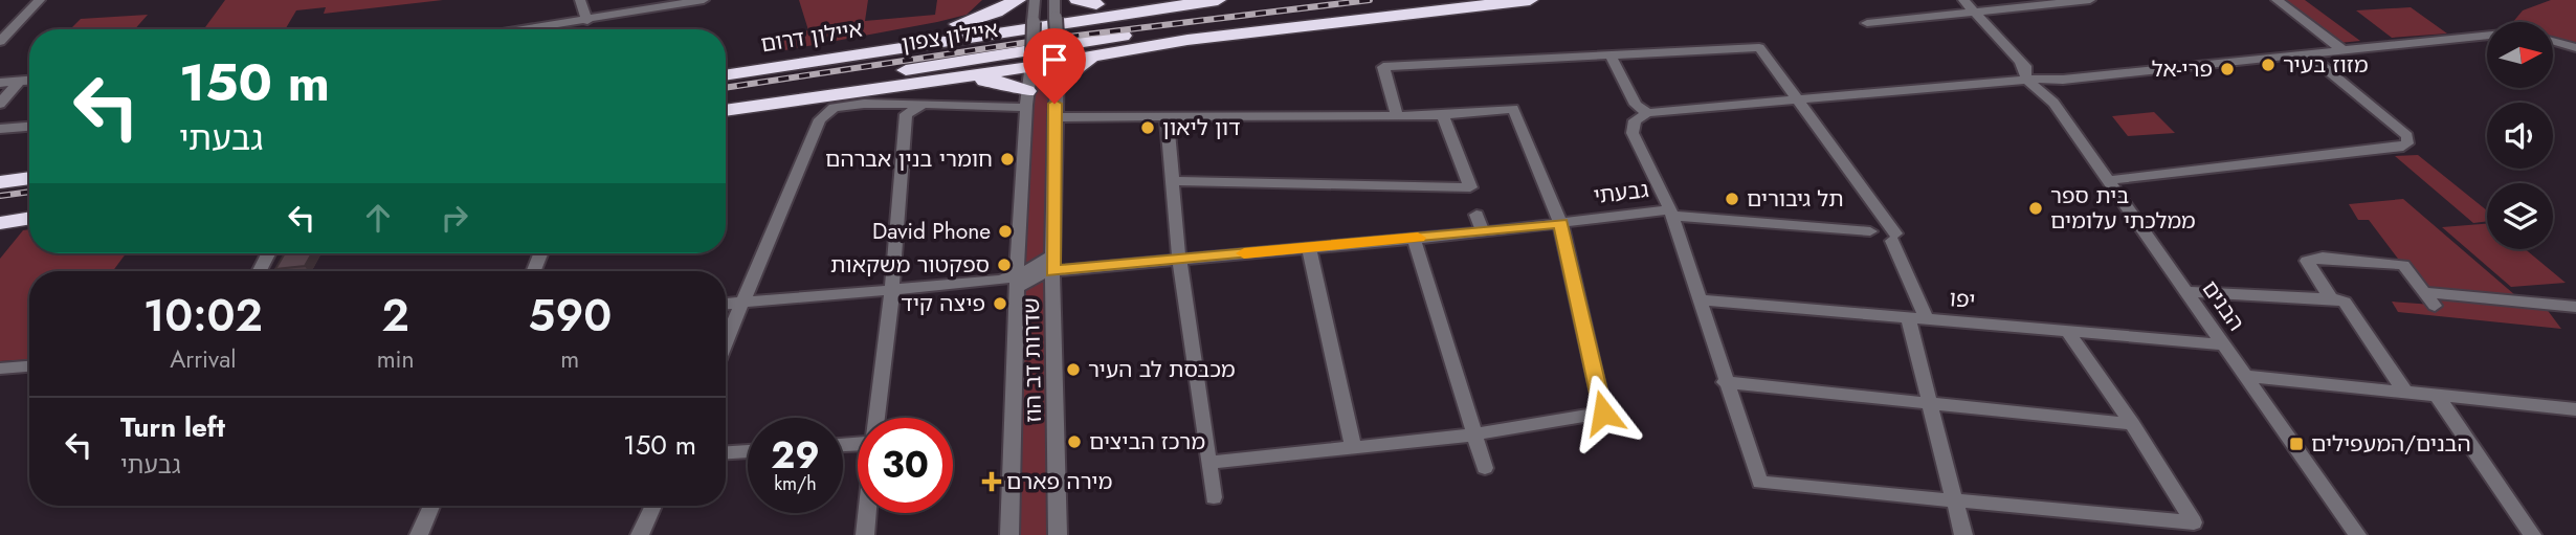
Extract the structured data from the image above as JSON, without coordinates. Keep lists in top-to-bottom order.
{
  "streets": {
    "highway": ["איילון דרום", "איילון צפון"],
    "street": [
      "גבעתי",
      "יפו",
      "הבנים",
      "שדרות דב הוז"
    ]
  },
  "crossings": [
    ["גבעתי", "שדרות דב הוז"],
    ["יפו", "הבנים"]
  ],
  "places": {
    "other": [
      "מזוז בעיר",
      "פרי-אל",
      "דון ליאון",
      "חומרי בנין אברהם",
      "תל גיבורים",
      "בית ספר ממלכתי עלומים",
      "David Phone",
      "ספקטור משקאות",
      "פיצה קיד",
      "מכבסת לב העיר",
      "מרכז הביצים"
    ],
    "transit": ["הבנים/המעפילים"],
    "health": ["מירה פארם"]
  },
  "north": "right",
  "page": {
    "turn": ["150 m", "גבעתי"],
    "eta": [
      "10:02",
      "Arrival",
      "2",
      "min",
      "590",
      "m"
    ],
    "list": [
      {
        "name": "Turn left",
        "note": "גבעתי",
        "value": "150 m"
      }
    ],
    "speed": "29 km/h",
    "limit": "30"
  }
}
